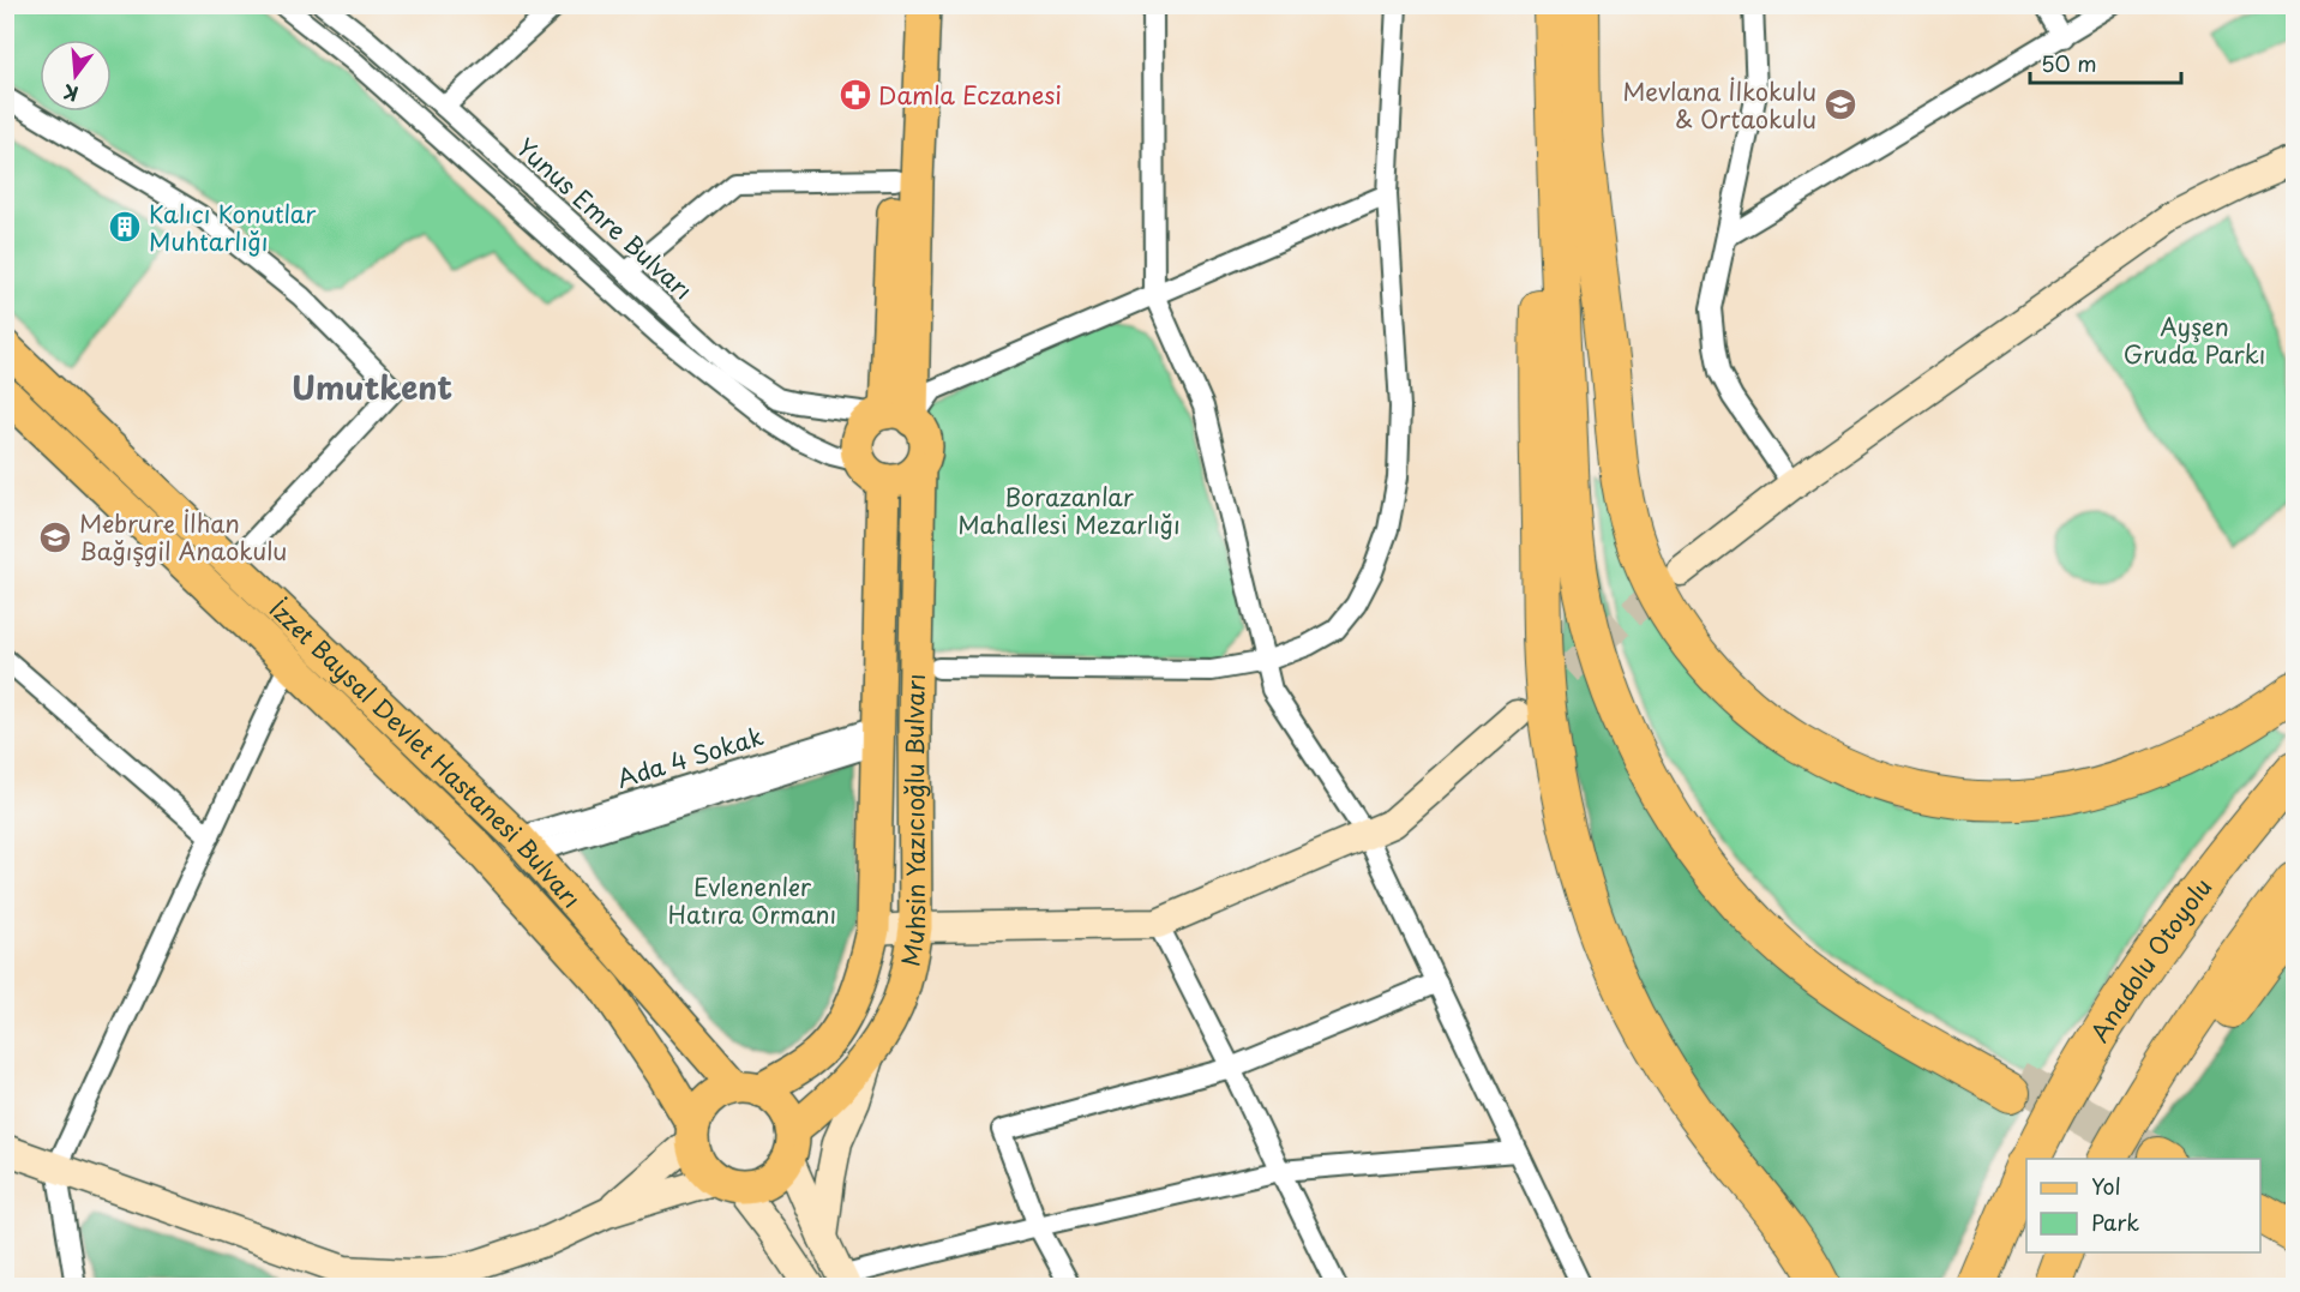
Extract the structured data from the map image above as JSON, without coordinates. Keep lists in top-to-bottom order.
{
  "streets": {
    "highway": ["Anadolu Otoyolu"],
    "main road": ["İzzet Baysal Devlet Hastanesi Bulvarı", "Muhsin Yazıcıoğlu Bulvarı"],
    "street": ["Yunus Emre Bulvarı", "Ada 4 Sokak"]
  },
  "crossings": [
    ["Yunus Emre Bulvarı", "Muhsin Yazıcıoğlu Bulvarı"],
    ["İzzet Baysal Devlet Hastanesi Bulvarı", "Ada 4 Sokak"],
    ["İzzet Baysal Devlet Hastanesi Bulvarı", "Muhsin Yazıcıoğlu Bulvarı"],
    ["Ada 4 Sokak", "Muhsin Yazıcıoğlu Bulvarı"]
  ],
  "districts": ["Umutkent"],
  "parks": ["Ayşen Gruda Parkı", "Borazanlar Mahallesi Mezarlığı", "Evlenenler Hatıra Ormanı"],
  "places": {
    "pharmacy": ["Damla Eczanesi"],
    "school or university": ["Mevlana İlkokulu & Ortaokulu", "Mebrure İlhan Bağışgil Anaokulu"],
    "building": ["Kalıcı Konutlar Muhtarlığı"]
  },
  "legend": ["Yol", "Park"],
  "scale_bar": "50 m",
  "north": "bottom"
}
